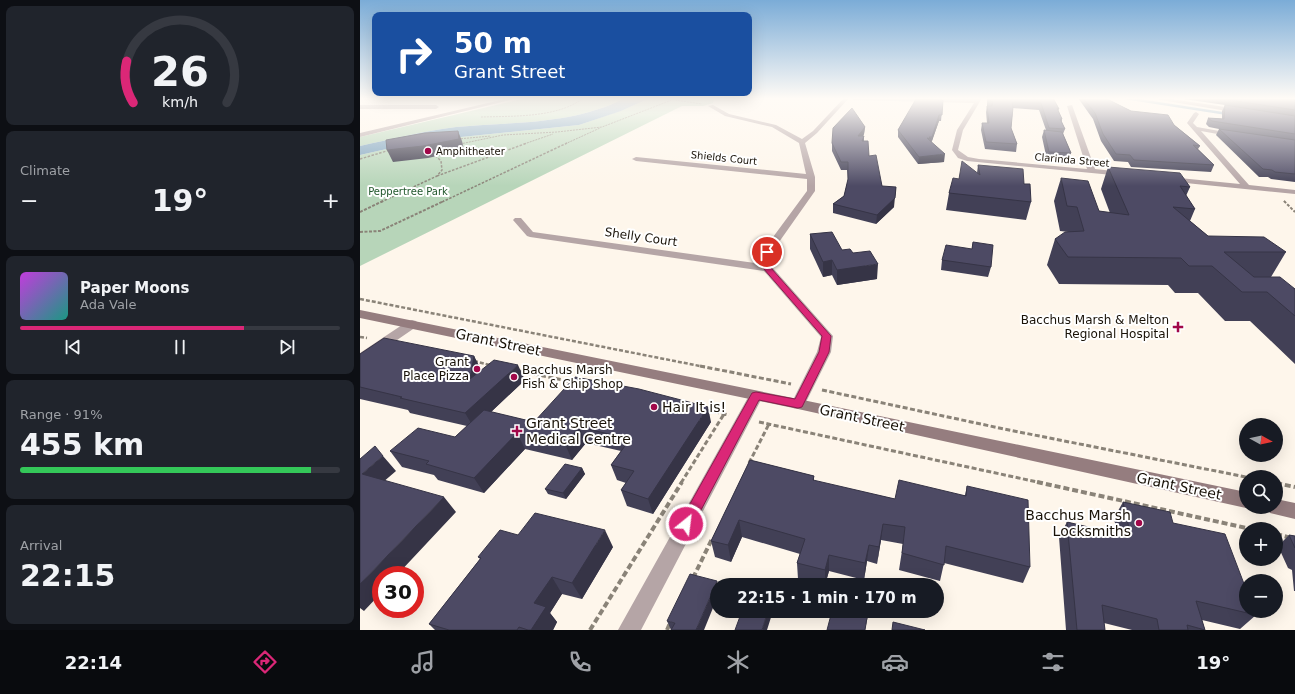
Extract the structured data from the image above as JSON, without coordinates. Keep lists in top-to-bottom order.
{
  "streets": {
    "main road": ["Grant Street"],
    "street": ["Shields Court", "Clarinda Street", "Shelly Court"]
  },
  "parks": ["Peppertree Park"],
  "places": {
    "other": [
      "Amphitheater",
      "Grant Place Pizza",
      "Bacchus Marsh Fish & Chip Shop",
      "Hair It is!",
      "Bacchus Marsh Locksmiths"
    ],
    "health": ["Bacchus Marsh & Melton Regional Hospital", "Grant Street Medical Centre"]
  },
  "north": "right",
  "page": {
    "turn": ["50 m", "Grant Street"],
    "tile": [
      "Climate",
      ["Range · 91%", "455 km"],
      ["Arrival", "22:15"]
    ],
    "heat": ["−", "19°", "+"],
    "song": ["Paper Moons", "Ada Vale"],
    "map_buttons": ["+", "−"],
    "limit": "30",
    "trip": "22:15 · 1 min · 170 m",
    "tabs": ["22:14", "19°"],
    "gauge": ["26", "km/h"]
  }
}
